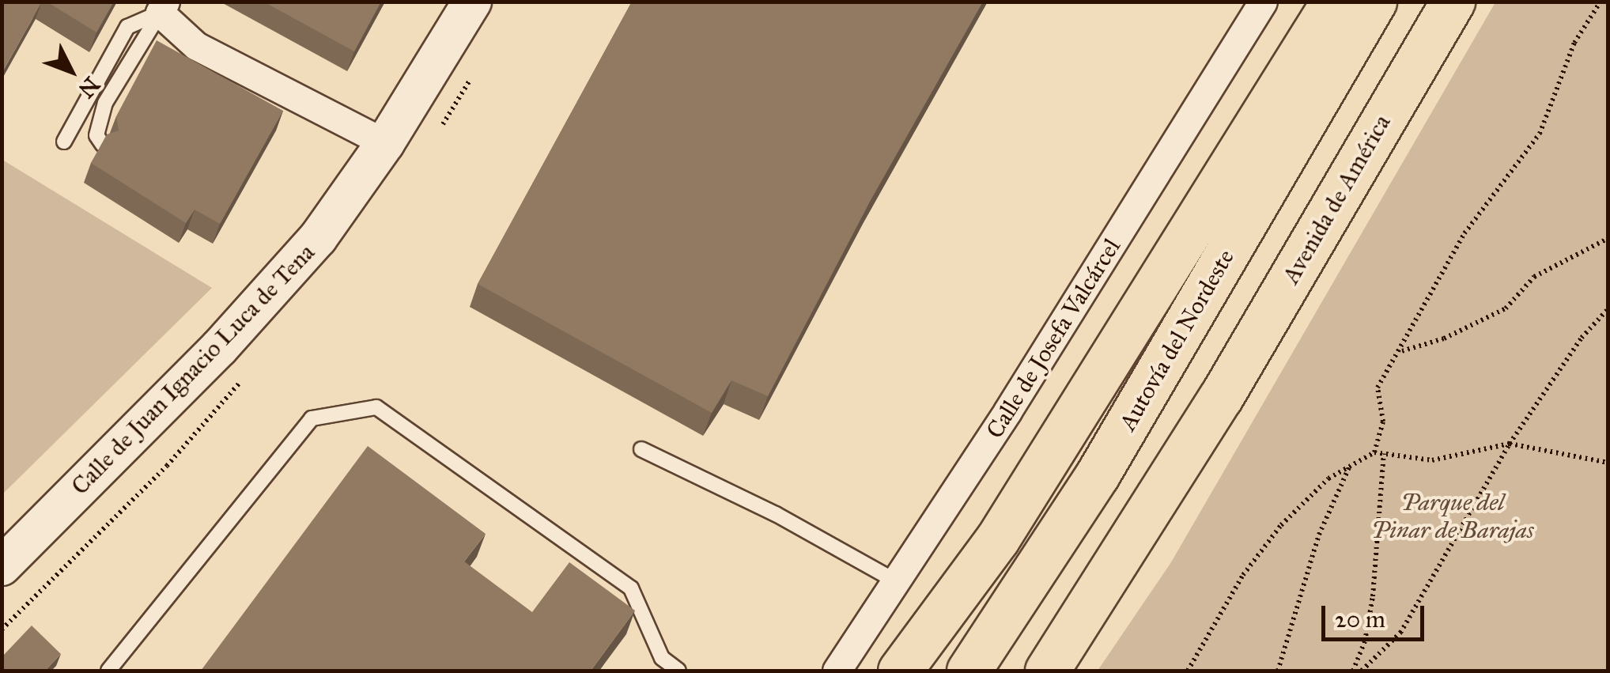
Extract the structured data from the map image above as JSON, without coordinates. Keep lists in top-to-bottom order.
{
  "streets": {
    "highway": ["Avenida de América", "Autovía del Nordeste"],
    "street": ["Calle de Josefa Valcárcel", "Calle de Juan Ignacio Luca de Tena"]
  },
  "parks": ["Parque del Pinar de Barajas"],
  "scale_bar": "20 m",
  "north": "bottom right"
}
